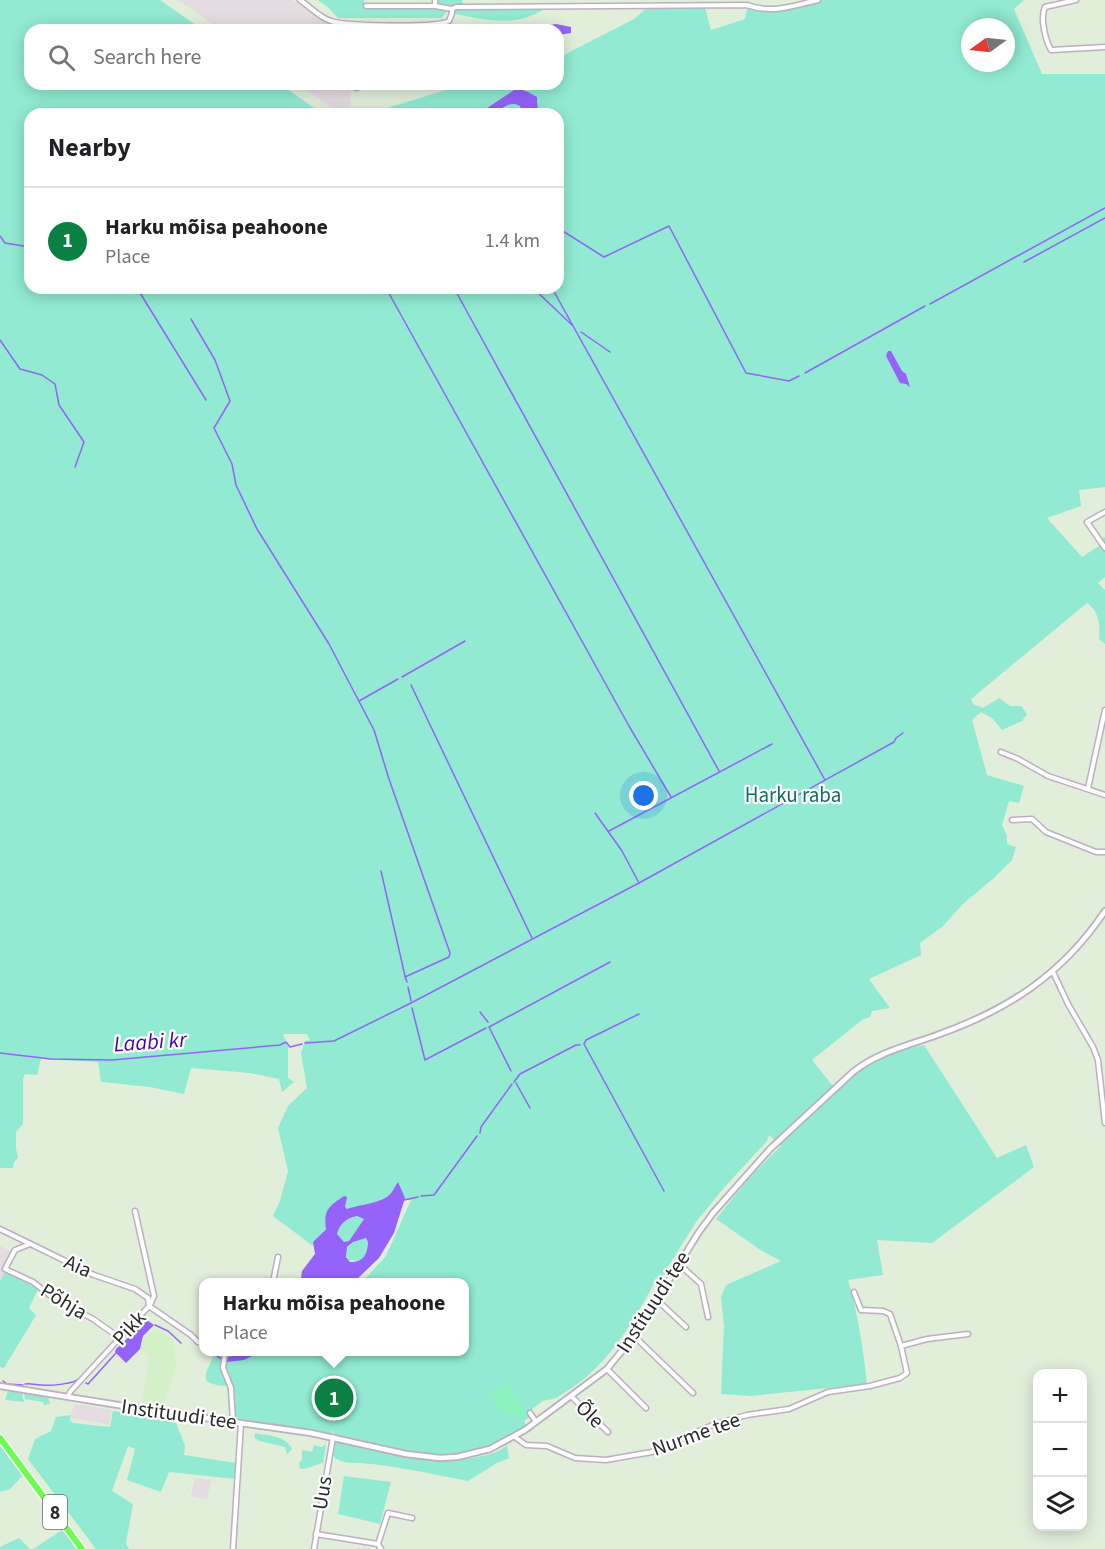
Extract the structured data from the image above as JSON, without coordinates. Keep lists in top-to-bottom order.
{
  "streets": {
    "main road": ["8"],
    "street": [
      "Aia",
      "Põhja",
      "Instituudi tee",
      "Pikk",
      "Õle",
      "Nurme tee",
      "Uus"
    ]
  },
  "crossings": [
    ["Aia", "Põhja"],
    ["Aia", "Pikk"],
    ["Põhja", "Pikk"],
    ["Instituudi tee", "Pikk"],
    ["Instituudi tee", "Õle"],
    ["Instituudi tee", "Nurme tee"],
    ["Instituudi tee", "Uus"]
  ],
  "water": ["Laabi kr"],
  "parks": ["Harku raba"],
  "north": "left",
  "page": {
    "search": "Search here",
    "heading": "Nearby",
    "list": [
      {
        "mark": "1",
        "name": "Harku mõisa peahoone",
        "note": "Place",
        "value": "1.4 km"
      }
    ],
    "popup": ["Harku mõisa peahoone", "Place"],
    "map_buttons": ["+", "−"],
    "pins": "1"
  }
}
